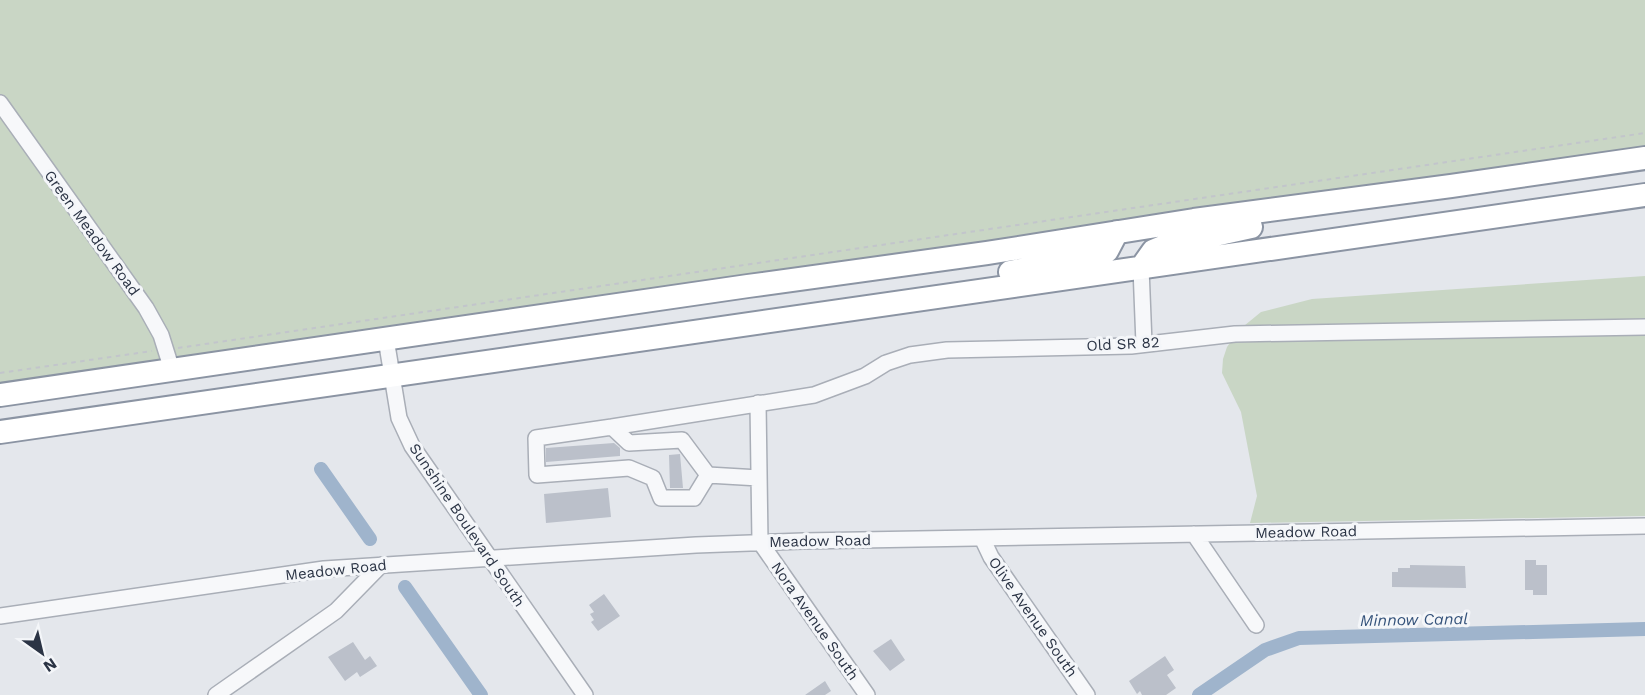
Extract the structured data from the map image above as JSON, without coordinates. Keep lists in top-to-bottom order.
{
  "streets": {
    "street": [
      "Green Meadow Road",
      "Old SR 82",
      "Sunshine Boulevard South",
      "Meadow Road",
      "Olive Avenue South",
      "Nora Avenue South"
    ]
  },
  "crossings": [
    ["Sunshine Boulevard South", "Meadow Road"],
    ["Meadow Road", "Olive Avenue South"],
    ["Meadow Road", "Nora Avenue South"]
  ],
  "water": ["Minnow Canal"],
  "north": "bottom right"
}
